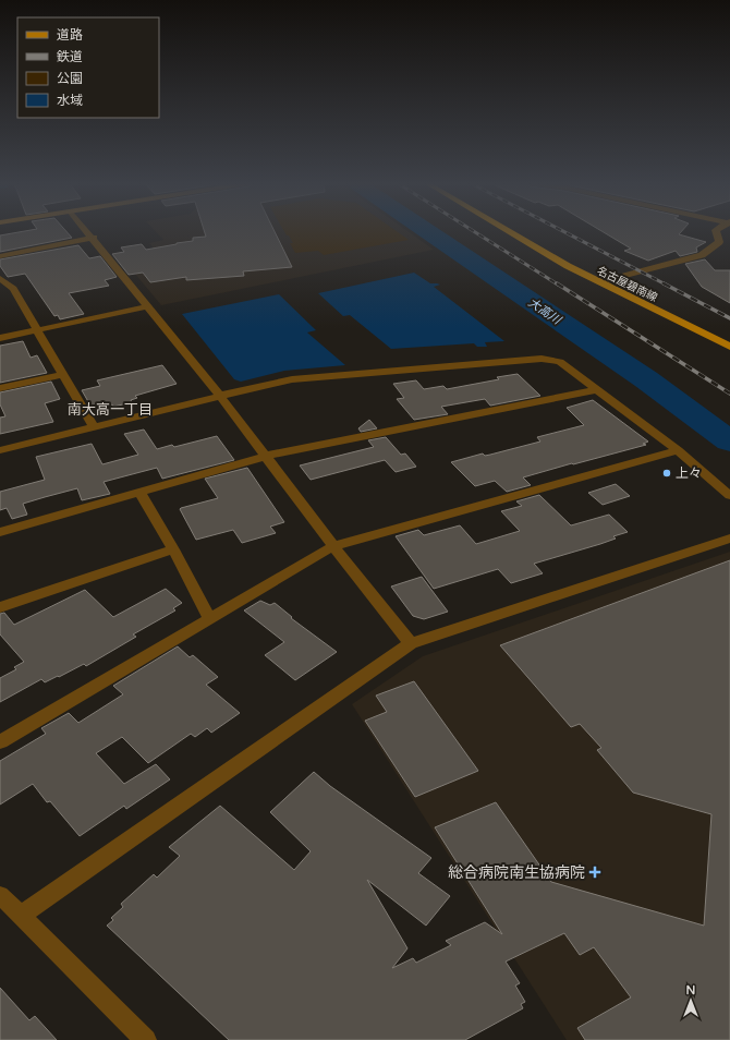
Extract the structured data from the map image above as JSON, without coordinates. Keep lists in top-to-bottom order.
{
  "streets": {
    "main road": ["名古屋碧南線"]
  },
  "districts": ["南大高一丁目"],
  "water": ["大高川"],
  "places": {
    "other": ["上々"],
    "health": ["総合病院南生協病院"]
  },
  "legend": [
    "道路",
    "鉄道",
    "公園",
    "水域"
  ],
  "north": "top"
}
